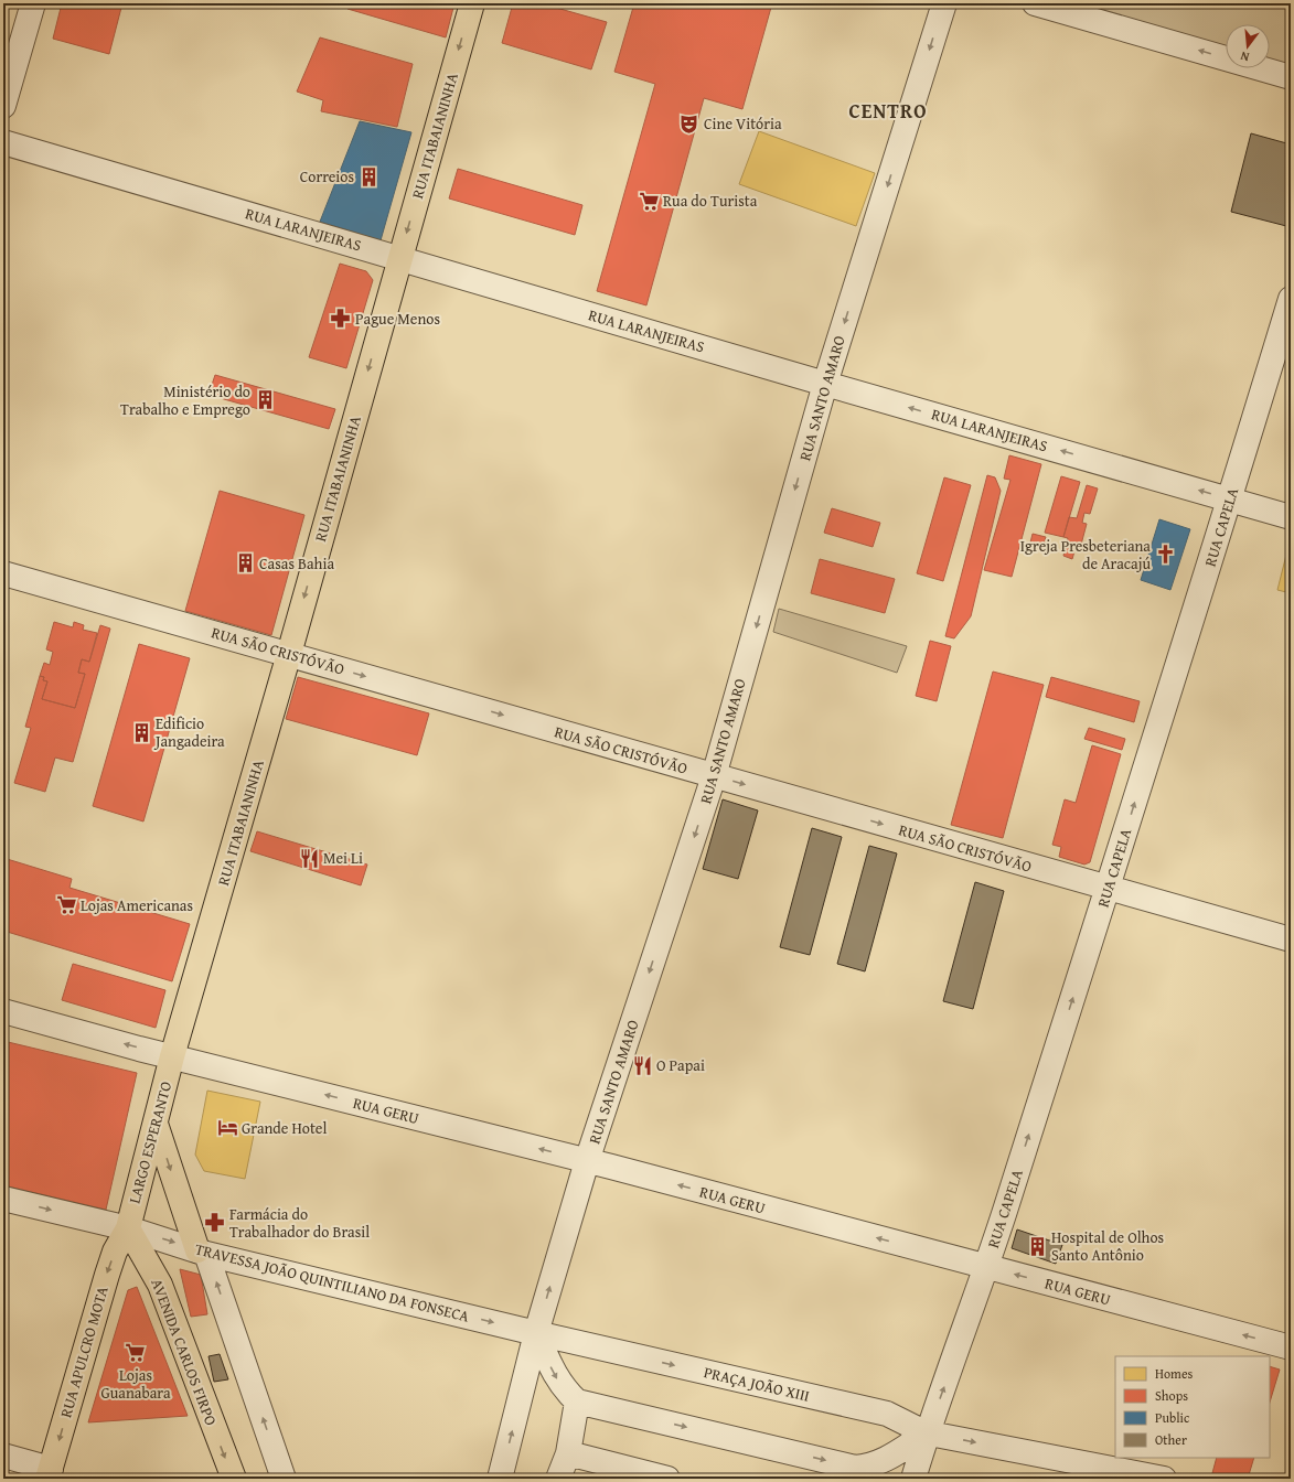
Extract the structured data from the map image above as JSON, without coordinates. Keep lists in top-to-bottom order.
{
  "streets": {
    "main road": [
      "RUA ITABAIANINHA",
      "LARGO ESPERANTO",
      "RUA APULCRO MOTA",
      "AVENIDA CARLOS FIRPO"
    ],
    "street": [
      "RUA LARANJEIRAS",
      "RUA SANTO AMARO",
      "RUA CAPELA",
      "RUA SÃO CRISTÓVÃO",
      "RUA GERU",
      "TRAVESSA JOÃO QUINTILIANO DA FONSECA",
      "PRAÇA JOÃO XIII"
    ]
  },
  "crossings": [
    ["RUA ITABAIANINHA", "RUA LARANJEIRAS"],
    ["RUA ITABAIANINHA", "RUA SÃO CRISTÓVÃO"],
    ["RUA ITABAIANINHA", "RUA GERU"],
    ["RUA ITABAIANINHA", "LARGO ESPERANTO"],
    ["RUA LARANJEIRAS", "RUA SANTO AMARO"],
    ["RUA LARANJEIRAS", "RUA CAPELA"],
    ["RUA SANTO AMARO", "RUA SÃO CRISTÓVÃO"],
    ["RUA SANTO AMARO", "RUA GERU"],
    ["RUA SANTO AMARO", "TRAVESSA JOÃO QUINTILIANO DA FONSECA"],
    ["RUA SANTO AMARO", "PRAÇA JOÃO XIII"],
    ["RUA CAPELA", "RUA SÃO CRISTÓVÃO"],
    ["RUA CAPELA", "RUA GERU"],
    ["RUA CAPELA", "PRAÇA JOÃO XIII"],
    ["RUA GERU", "LARGO ESPERANTO"],
    ["LARGO ESPERANTO", "TRAVESSA JOÃO QUINTILIANO DA FONSECA"],
    ["LARGO ESPERANTO", "RUA APULCRO MOTA"],
    ["LARGO ESPERANTO", "AVENIDA CARLOS FIRPO"],
    ["TRAVESSA JOÃO QUINTILIANO DA FONSECA", "RUA APULCRO MOTA"],
    ["TRAVESSA JOÃO QUINTILIANO DA FONSECA", "AVENIDA CARLOS FIRPO"],
    ["TRAVESSA JOÃO QUINTILIANO DA FONSECA", "PRAÇA JOÃO XIII"],
    ["RUA APULCRO MOTA", "AVENIDA CARLOS FIRPO"]
  ],
  "one_way": [
    "RUA ITABAIANINHA",
    "RUA CAPELA",
    "RUA SÃO CRISTÓVÃO",
    "RUA GERU",
    "TRAVESSA JOÃO QUINTILIANO DA FONSECA",
    "RUA APULCRO MOTA",
    "AVENIDA CARLOS FIRPO"
  ],
  "districts": ["CENTRO"],
  "places": {
    "theatre": ["Cine Vitória"],
    "building": [
      "Correios",
      "Ministério do Trabalho e Emprego",
      "Casas Bahia",
      "Edificio Jangadeira",
      "Hospital de Olhos Santo Antônio"
    ],
    "supermarket": ["Rua do Turista", "Lojas Americanas", "Lojas Guanabara"],
    "pharmacy": ["Pague Menos", "Farmácia do Trabalhador do Brasil"],
    "church": ["Igreja Presbeteriana de Aracajú"],
    "restaurant": ["Mei Li", "O Papai"],
    "hotel": ["Grande Hotel"]
  },
  "legend": [
    "Homes",
    "Shops",
    "Public",
    "Other"
  ],
  "north": "bottom"
}
